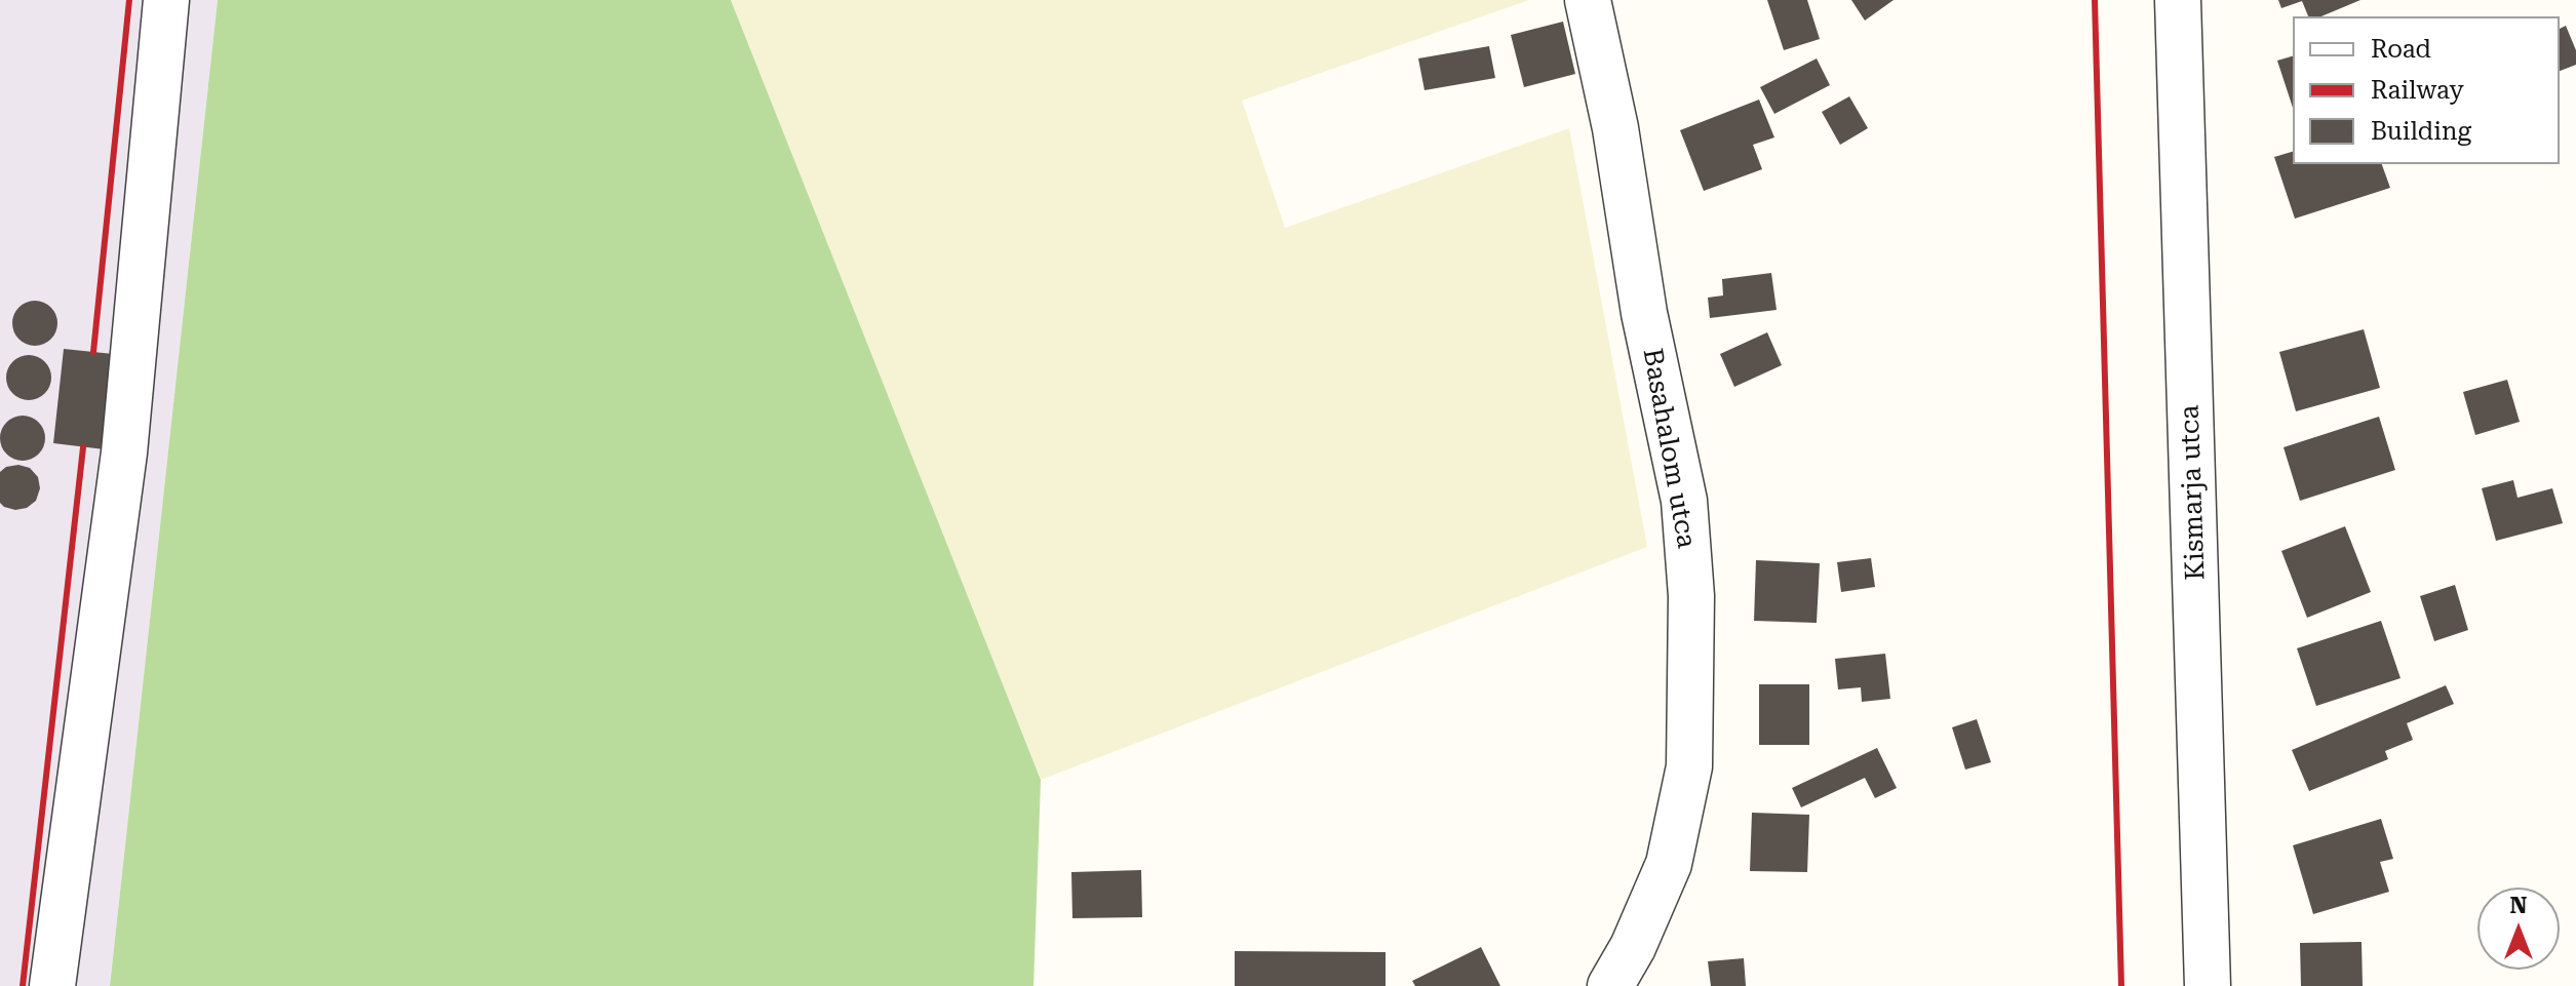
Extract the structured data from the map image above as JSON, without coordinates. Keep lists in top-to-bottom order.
{
  "streets": {
    "street": ["Basahalom utca", "Kismarja utca"]
  },
  "legend": ["Road", "Railway", "Building"],
  "north": "top"
}
